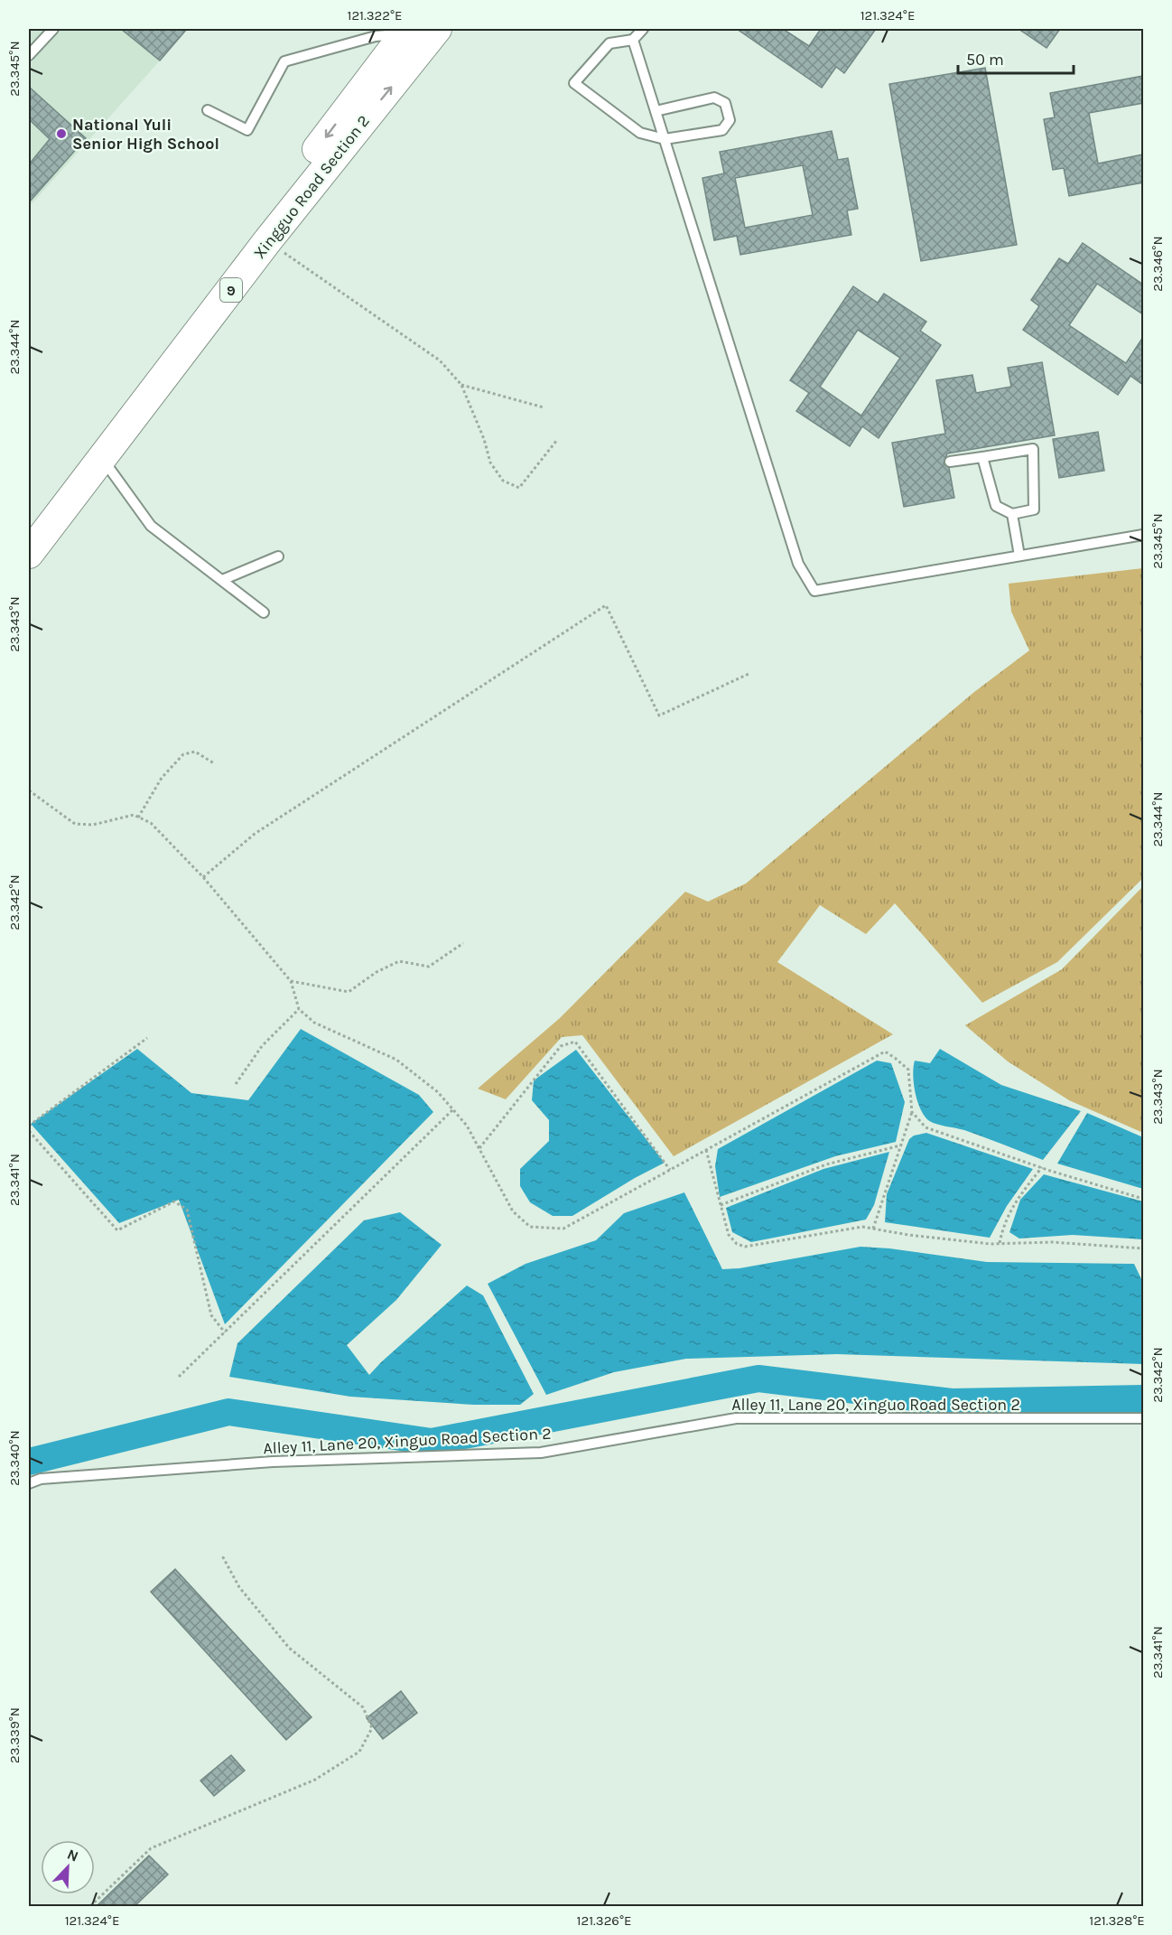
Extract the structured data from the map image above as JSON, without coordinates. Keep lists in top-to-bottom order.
{
  "streets": {
    "main road": ["Xingguo Road Section 2", "9"],
    "lane": ["Alley 11, Lane 20, Xinguo Road Section 2"]
  },
  "places": ["National Yuli Senior High School"],
  "scale_bar": "50 m",
  "north": "top right",
  "coordinates": [
    "121.322°E",
    "121.324°E",
    "23.345°N",
    "23.346°N",
    "23.344°N",
    "23.343°N",
    "23.342°N",
    "23.341°N",
    "23.340°N",
    "23.339°N",
    "121.326°E",
    "121.328°E"
  ]
}
